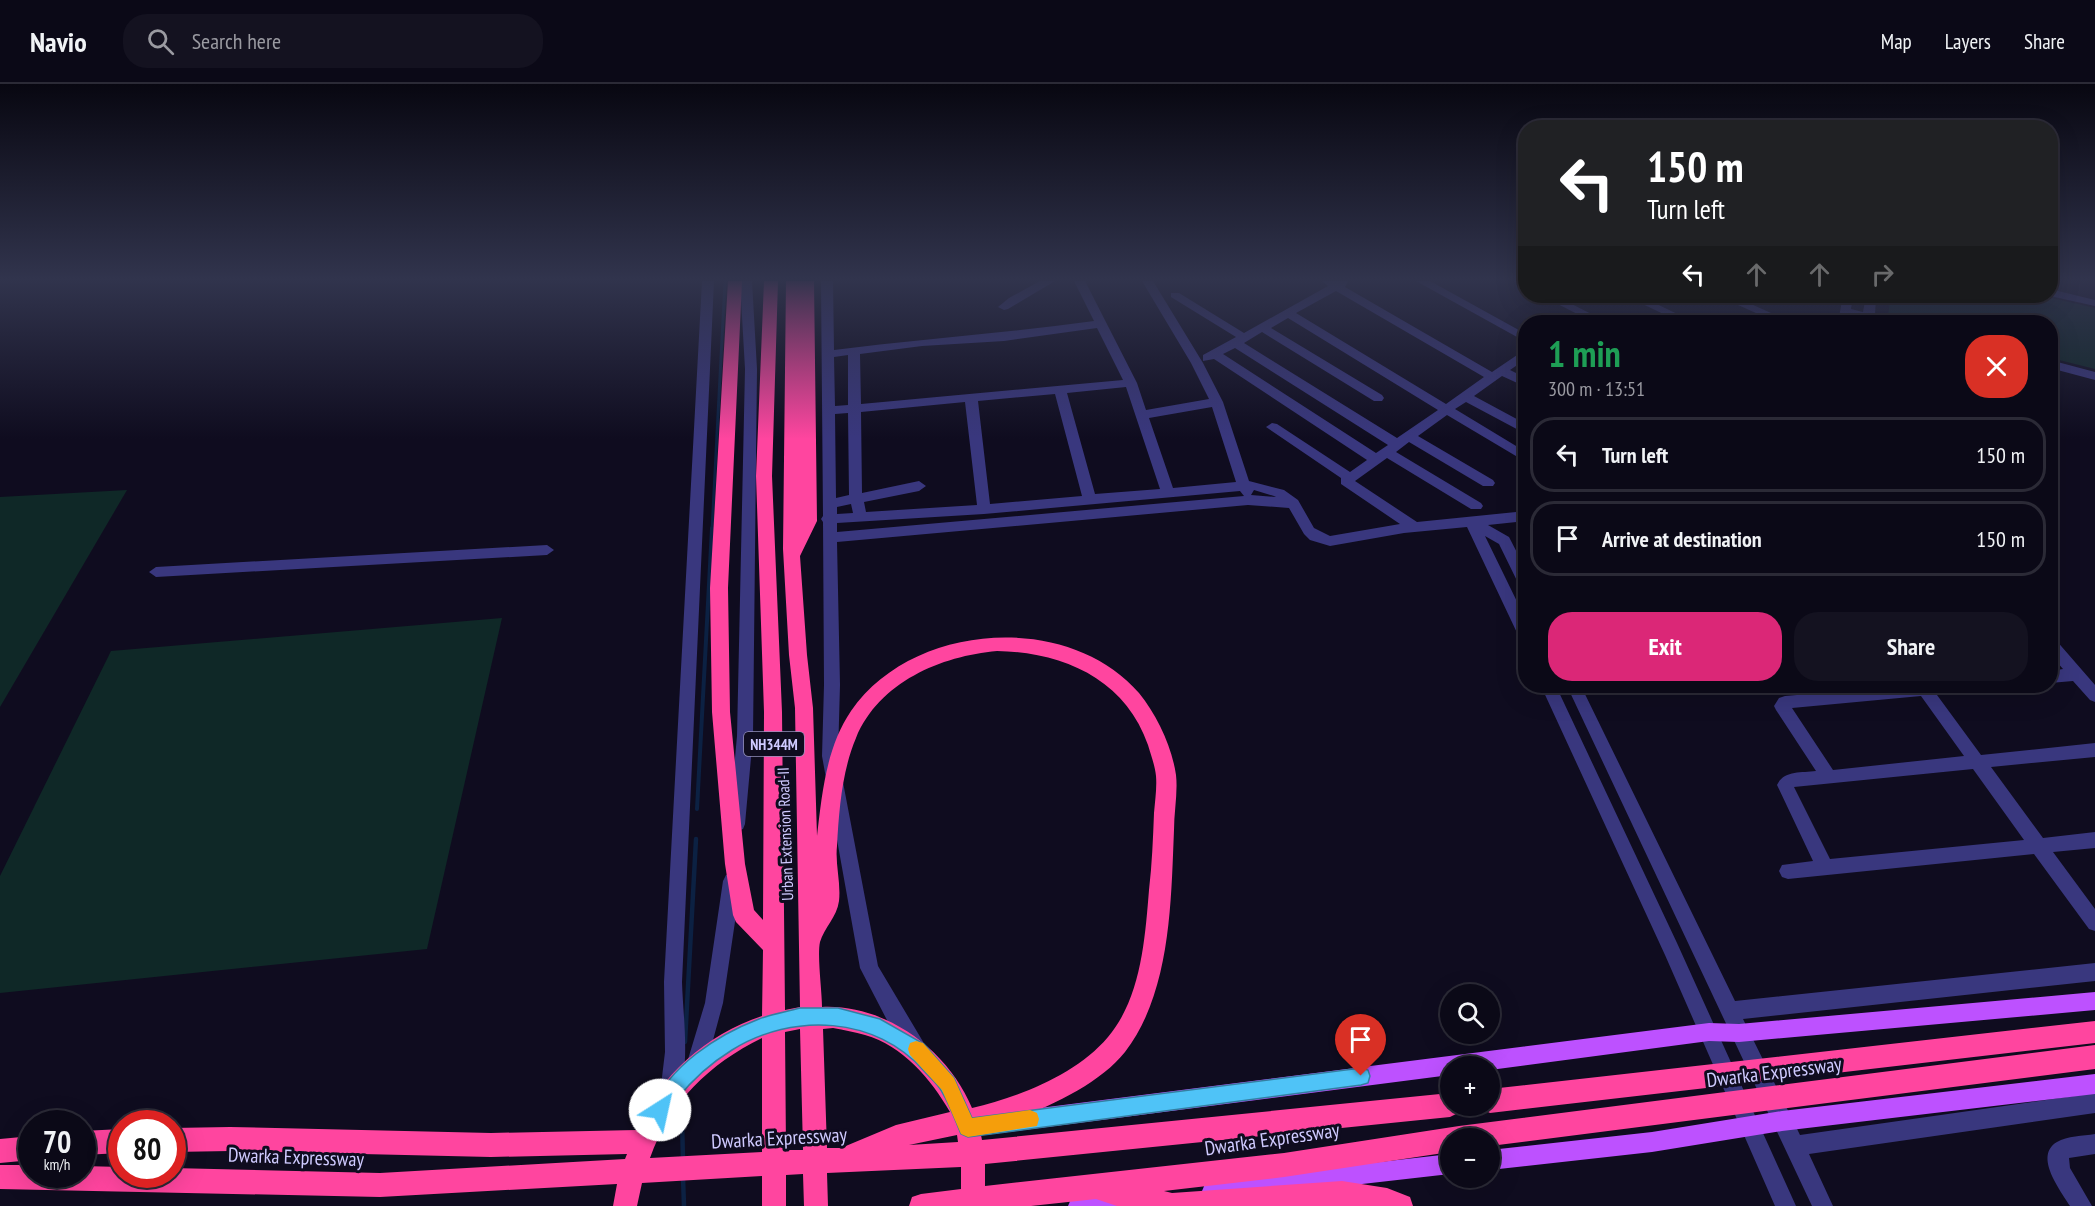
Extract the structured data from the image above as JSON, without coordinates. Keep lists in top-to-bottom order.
{
  "streets": {
    "highway": ["NH344M", "Urban Extension Road-II", "Dwarka Expressway"]
  },
  "page": {
    "header": "Navio",
    "search": "Search here",
    "nav": ["Map", "Layers", "Share"],
    "turn": ["150 m", "Turn left"],
    "heading": ["1 min", "300 m · 13:51"],
    "list": [
      {
        "name": "Turn left",
        "value": "150 m"
      },
      {
        "name": "Arrive at destination",
        "value": "150 m"
      }
    ],
    "buttons": ["Exit", "Share"],
    "map_buttons": ["+", "−"],
    "speed": "70 km/h",
    "limit": "80"
  }
}
